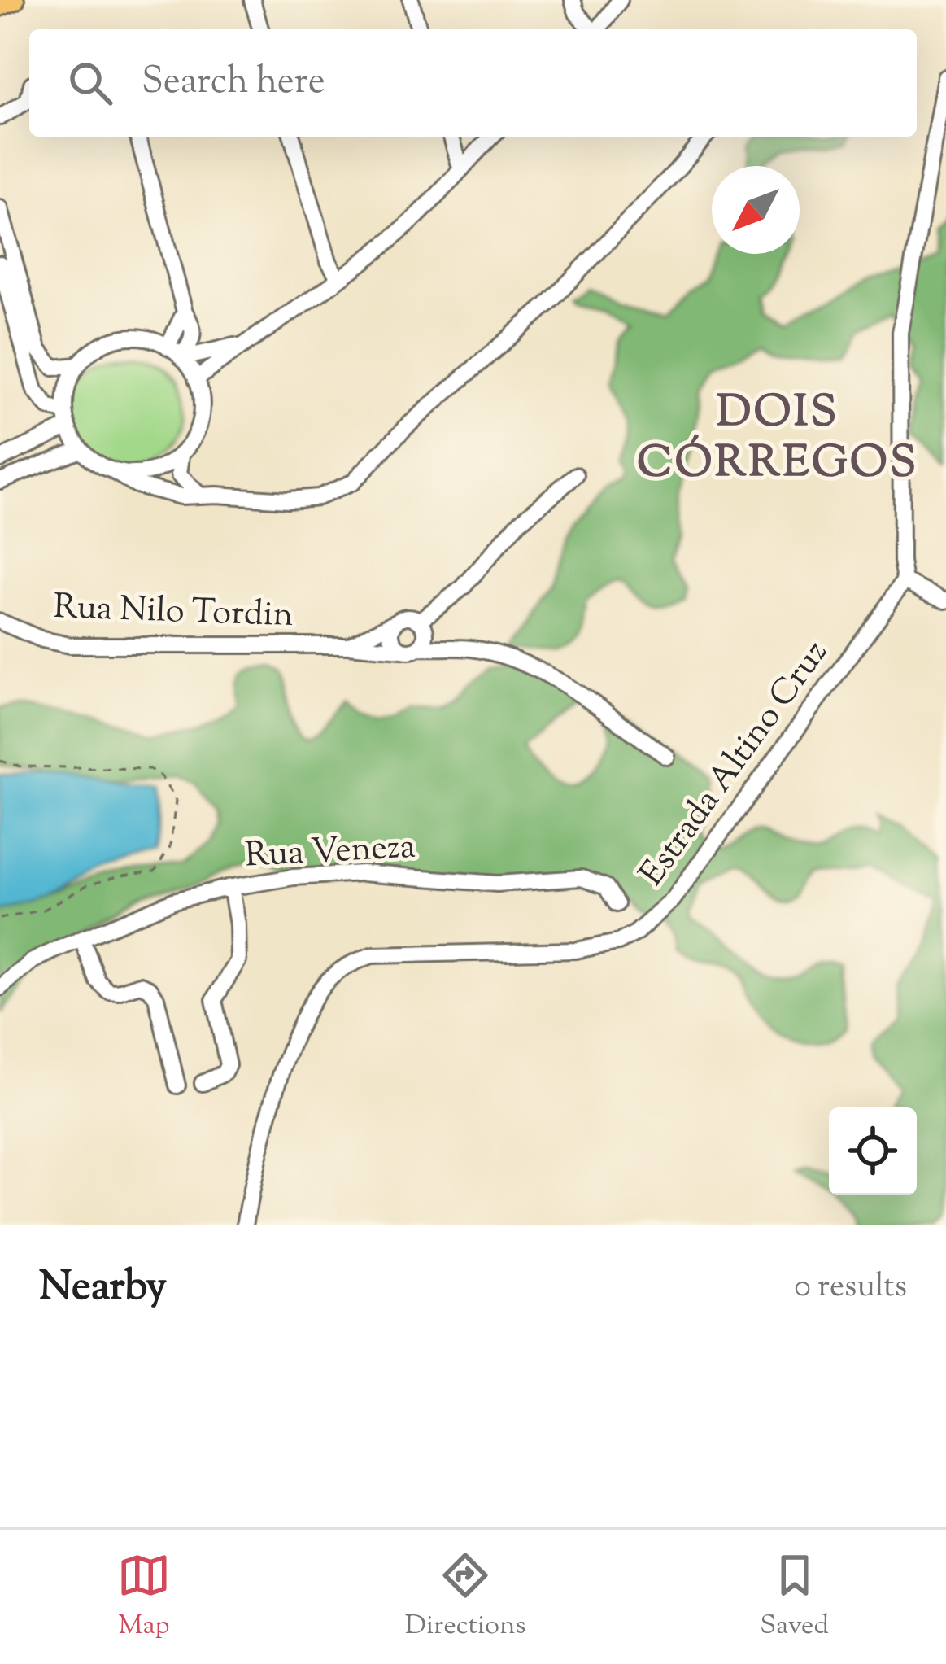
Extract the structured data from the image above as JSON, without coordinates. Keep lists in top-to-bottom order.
{
  "streets": {
    "street": ["Rua Nilo Tordin", "Estrada Altino Cruz", "Rua Veneza"]
  },
  "districts": ["DOIS CÓRREGOS"],
  "north": "bottom left",
  "page": {
    "search": "Search here",
    "heading": ["Nearby", "0 results"],
    "nav": ["Map", "Directions", "Saved"]
  }
}
